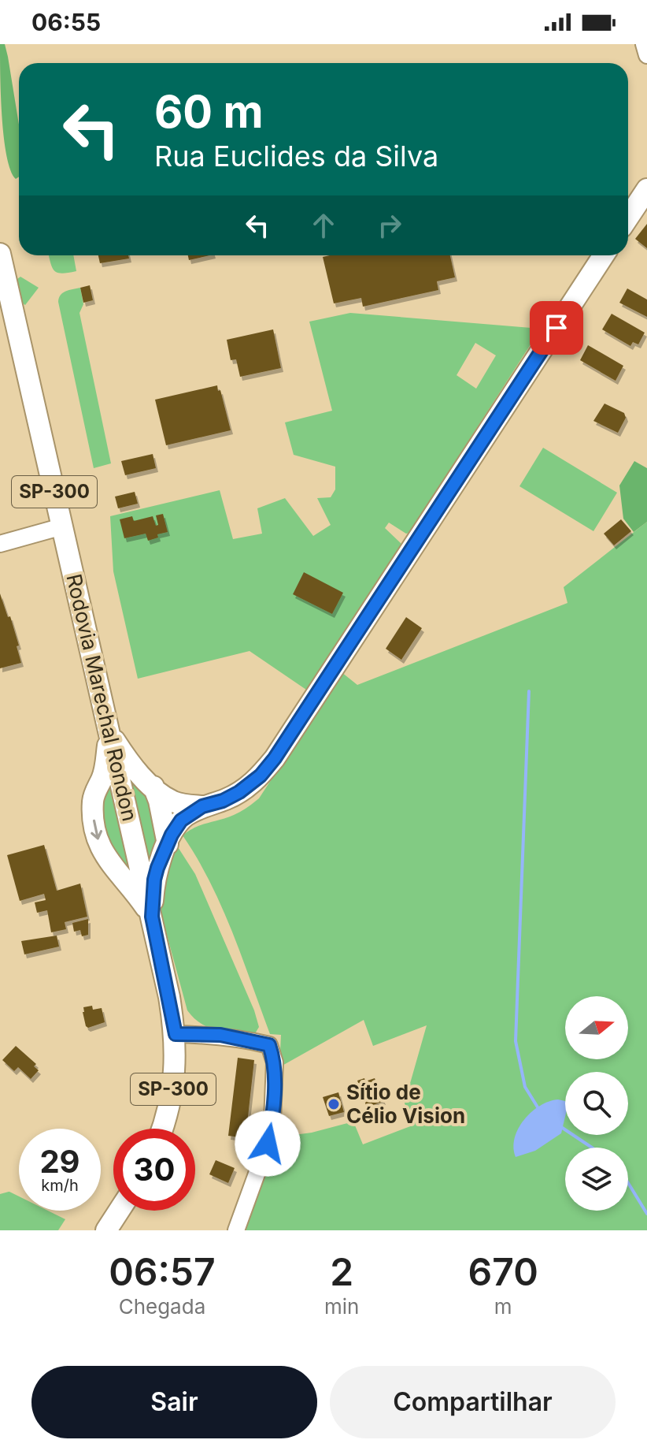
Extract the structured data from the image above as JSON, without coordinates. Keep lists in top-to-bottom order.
{
  "streets": {
    "main road": ["SP-300", "Rodovia Marechal Rondon"]
  },
  "places": ["Sítio de Célio Vision"],
  "north": "right",
  "page": {
    "status": "06:55",
    "turn": ["60 m", "Rua Euclides da Silva"],
    "speed": "29 km/h",
    "limit": "30",
    "eta": [
      "06:57",
      "Chegada",
      "2",
      "min",
      "670",
      "m"
    ],
    "buttons": ["Sair", "Compartilhar"]
  }
}
